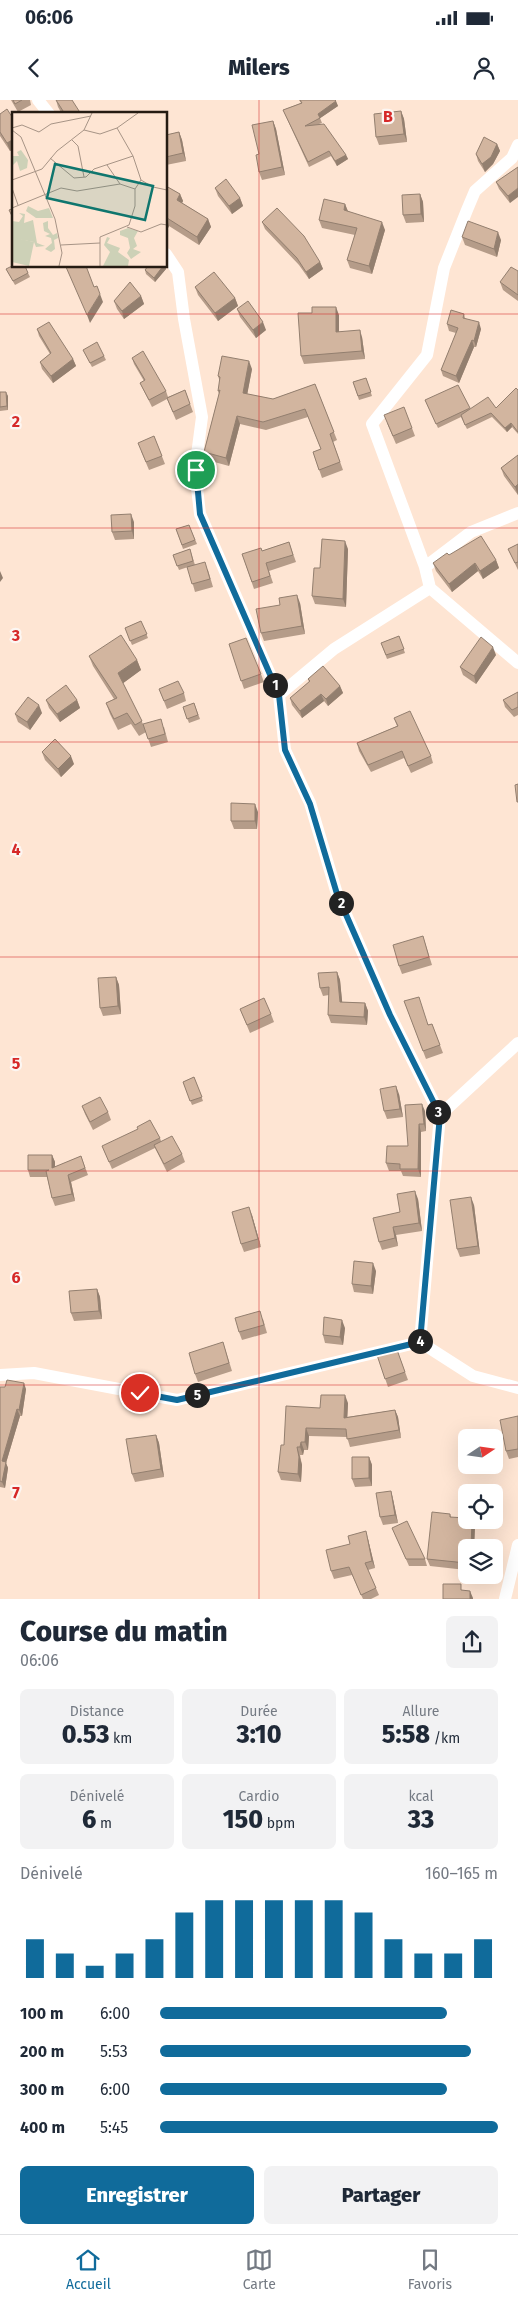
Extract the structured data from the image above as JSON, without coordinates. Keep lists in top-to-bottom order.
{
  "north": "right",
  "page": {
    "status": "06:06",
    "header": "Milers",
    "pins": [
      "1",
      "2",
      "3",
      "4",
      "5"
    ],
    "heading": ["Course du matin", "06:06"],
    "stats": [
      ["Distance", "0.53 km"],
      ["Durée", "3:10"],
      ["Allure", "5:58 /km"],
      ["Dénivelé", "6 m"],
      ["Cardio", "150 bpm"],
      ["kcal", "33"]
    ],
    "chart": ["Dénivelé", "160–165 m"],
    "list": [
      {
        "name": "100 m",
        "note": "6:00"
      },
      {
        "name": "200 m",
        "note": "5:53"
      },
      {
        "name": "300 m",
        "note": "6:00"
      },
      {
        "name": "400 m",
        "note": "5:45"
      }
    ],
    "buttons": ["Enregistrer", "Partager"],
    "tabs": ["Accueil", "Carte", "Favoris"]
  },
  "grid": {
    "columns": ["B"],
    "rows": [
      "2",
      "3",
      "4",
      "5",
      "6",
      "7"
    ]
  }
}
